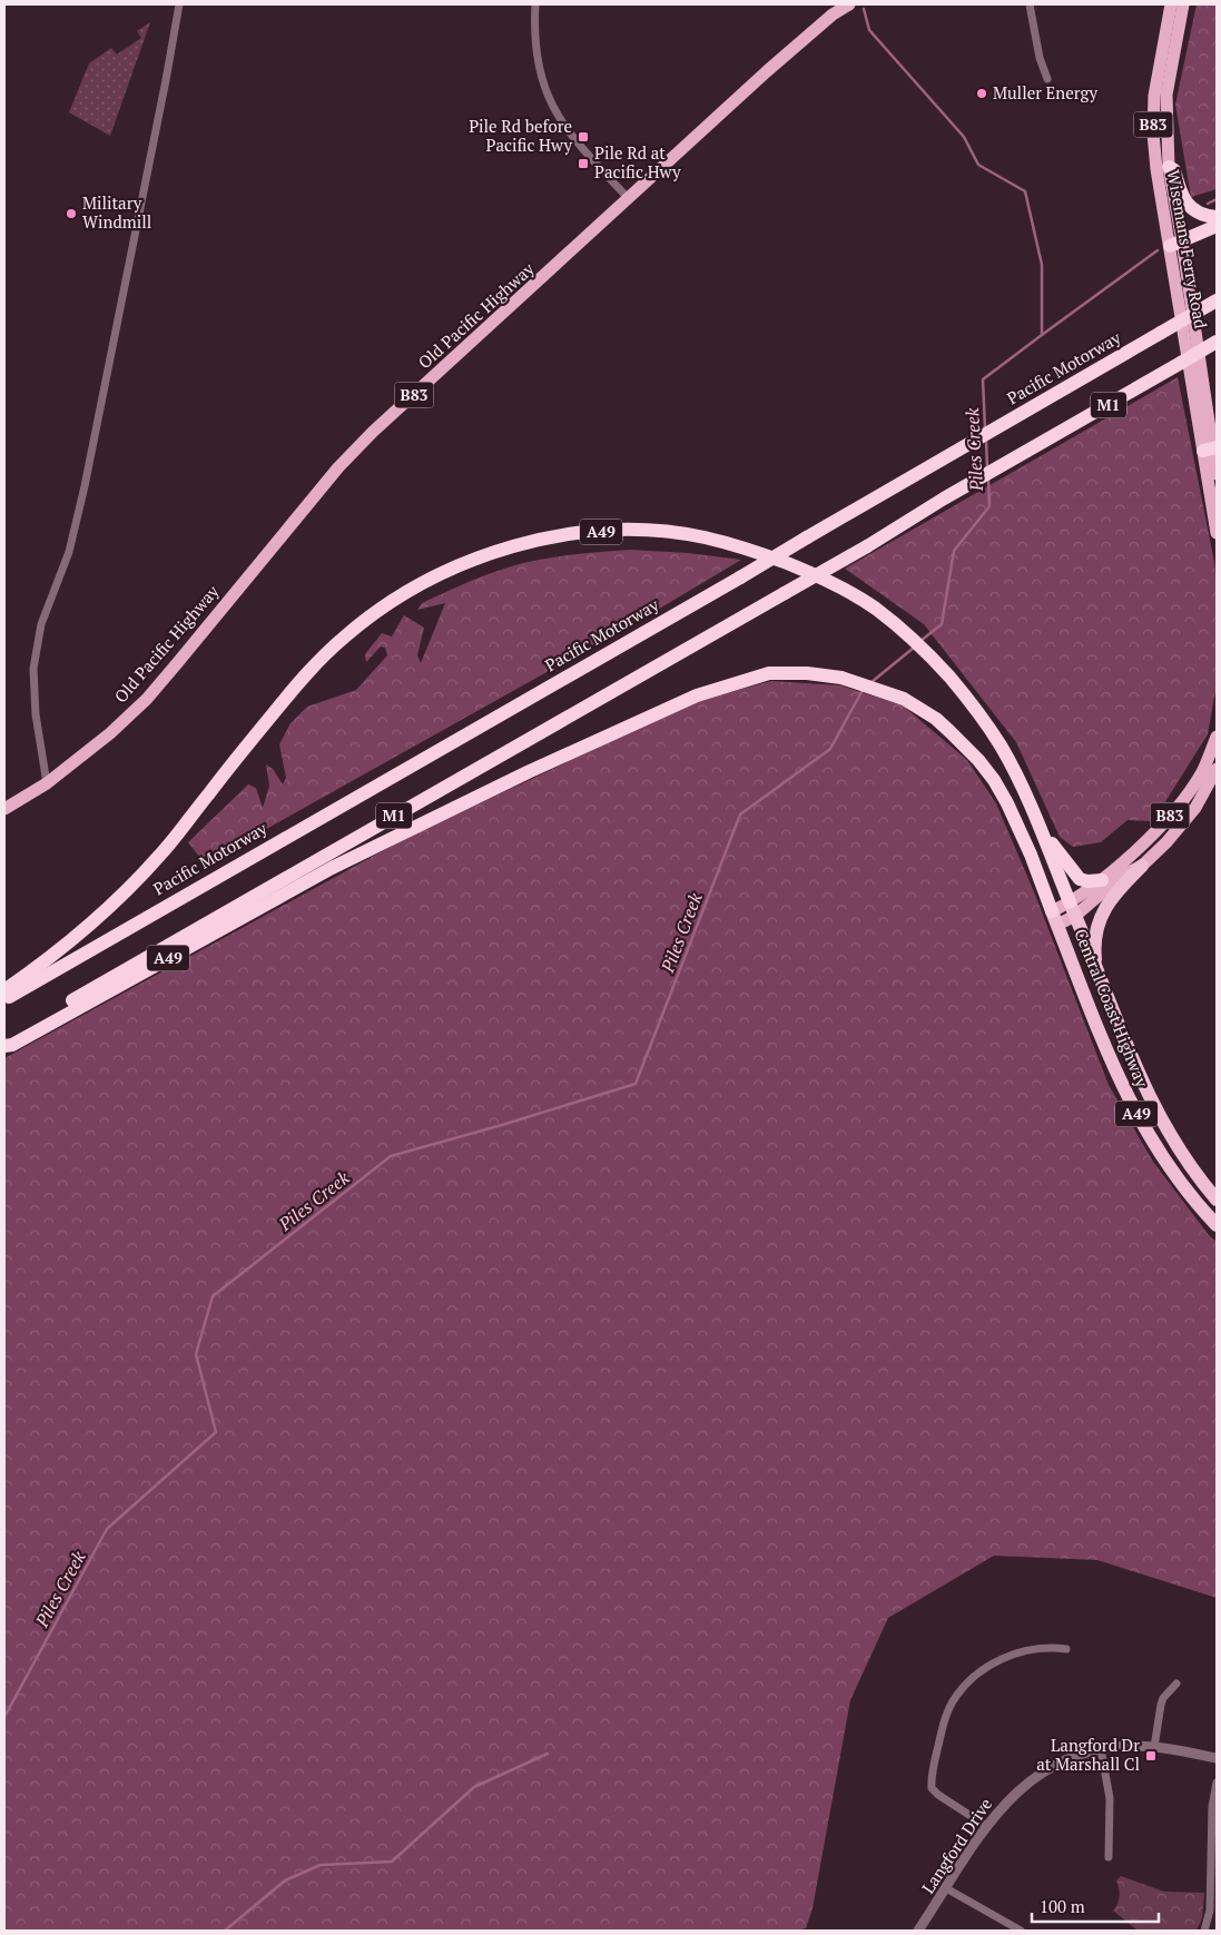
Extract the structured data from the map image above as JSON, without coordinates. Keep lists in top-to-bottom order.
{
  "streets": {
    "highway": [
      "Pacific Motorway",
      "M1",
      "A49",
      "Central Coast Highway"
    ],
    "main road": ["B83", "Wisemans Ferry Road", "Old Pacific Highway"],
    "street": ["Langford Drive"]
  },
  "crossings": [
    ["B83", "A49"],
    ["B83", "Central Coast Highway"],
    ["A49", "Central Coast Highway"]
  ],
  "water": ["Piles Creek"],
  "places": {
    "other": ["Muller Energy", "Military Windmill"],
    "transit": ["Pile Rd before Pacific Hwy", "Pile Rd at Pacific Hwy", "Langford Dr at Marshall Cl"]
  },
  "scale_bar": "100 m"
}
